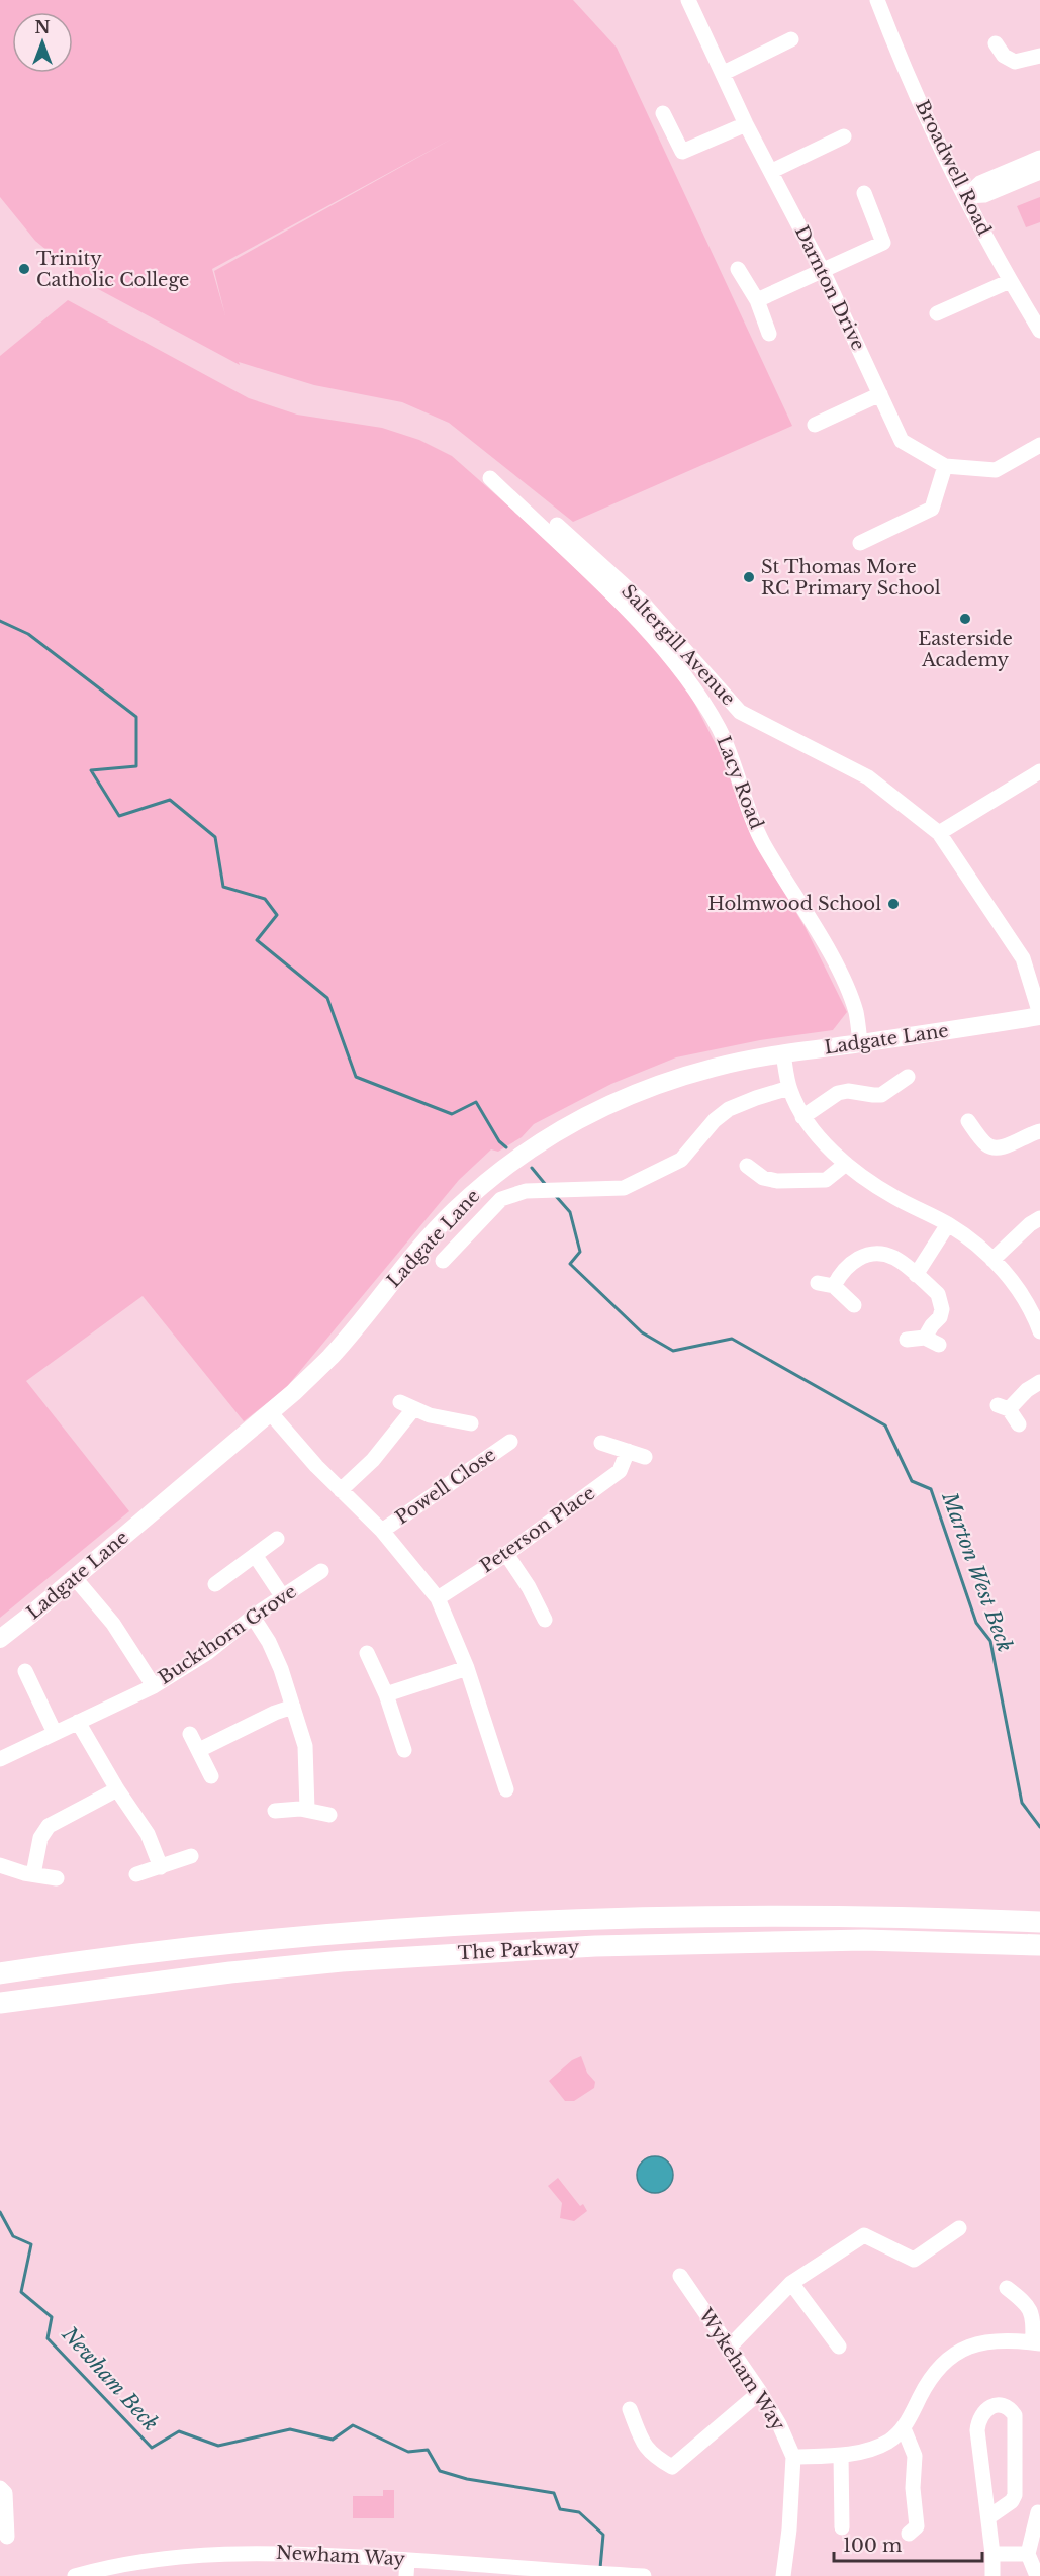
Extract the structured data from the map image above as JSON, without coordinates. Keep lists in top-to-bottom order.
{
  "streets": {
    "highway": ["The Parkway"],
    "main road": ["Ladgate Lane"],
    "street": [
      "Broadwell Road",
      "Darnton Drive",
      "Saltergill Avenue",
      "Lacy Road",
      "Powell Close",
      "Peterson Place",
      "Buckthorn Grove",
      "Wykeham Way",
      "Newham Way"
    ]
  },
  "crossings": [
    ["Saltergill Avenue", "Ladgate Lane"],
    ["Lacy Road", "Ladgate Lane"]
  ],
  "water": ["Marton West Beck", "Newham Beck"],
  "places": [
    "Trinity Catholic College",
    "St Thomas More RC Primary School",
    "Easterside Academy",
    "Holmwood School"
  ],
  "scale_bar": "100 m",
  "north": "top"
}
